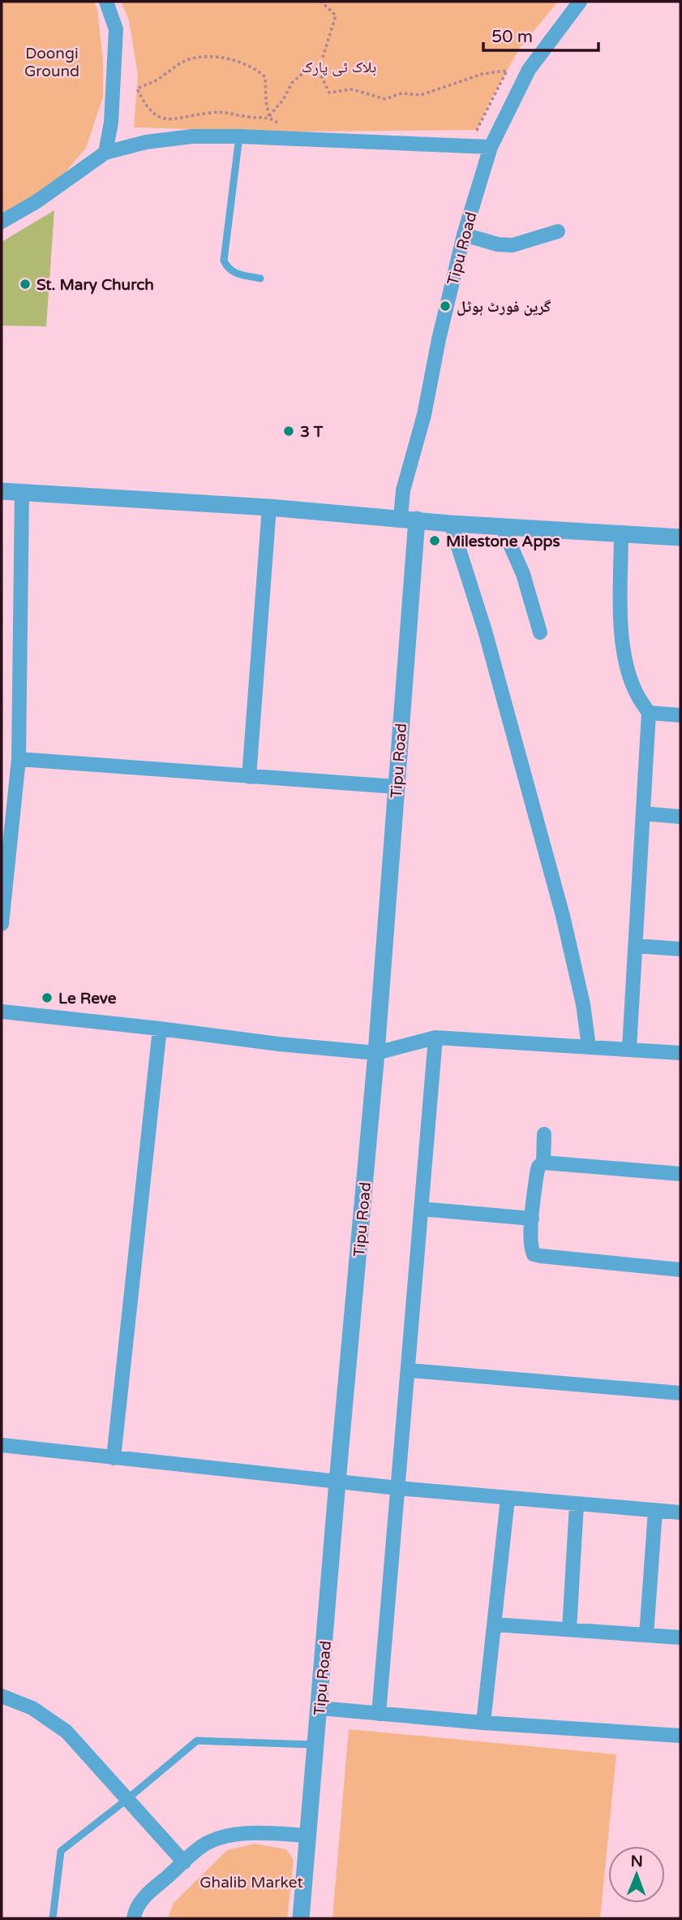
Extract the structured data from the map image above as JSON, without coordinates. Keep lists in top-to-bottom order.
{
  "streets": {
    "street": ["Tipu Road"]
  },
  "parks": ["Doongi Ground", "بلاک ٹی پارک", "Ghalib Market"],
  "places": [
    "St. Mary Church",
    "گرین فورٹ ہوٹل",
    "3 T",
    "Milestone Apps",
    "Le Reve"
  ],
  "scale_bar": "50 m",
  "north": "top"
}
